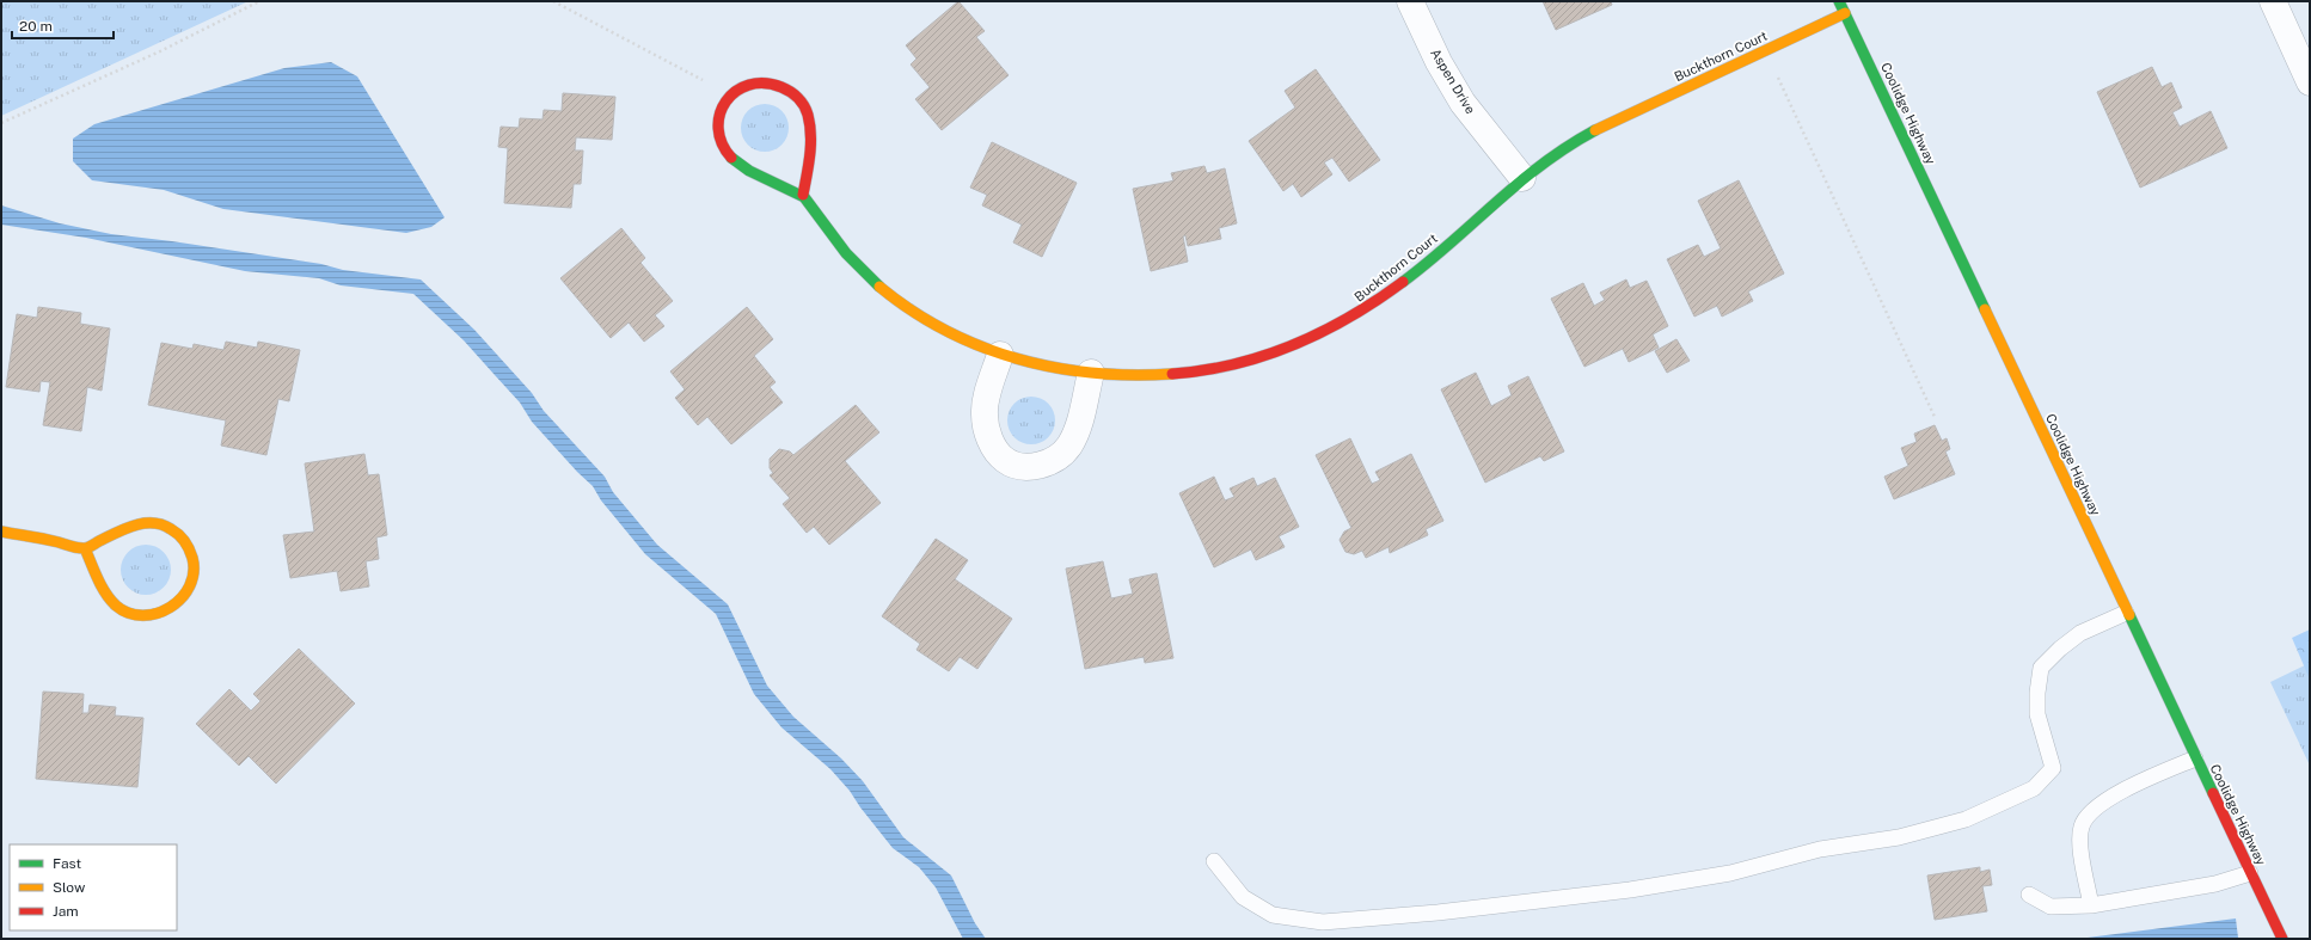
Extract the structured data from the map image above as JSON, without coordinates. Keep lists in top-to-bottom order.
{
  "streets": {
    "street": ["Buckthorn Court", "Aspen Drive", "Coolidge Highway"]
  },
  "crossings": [
    ["Buckthorn Court", "Aspen Drive"],
    ["Buckthorn Court", "Coolidge Highway"]
  ],
  "legend": ["Fast", "Slow", "Jam"],
  "scale_bar": "20 m"
}
